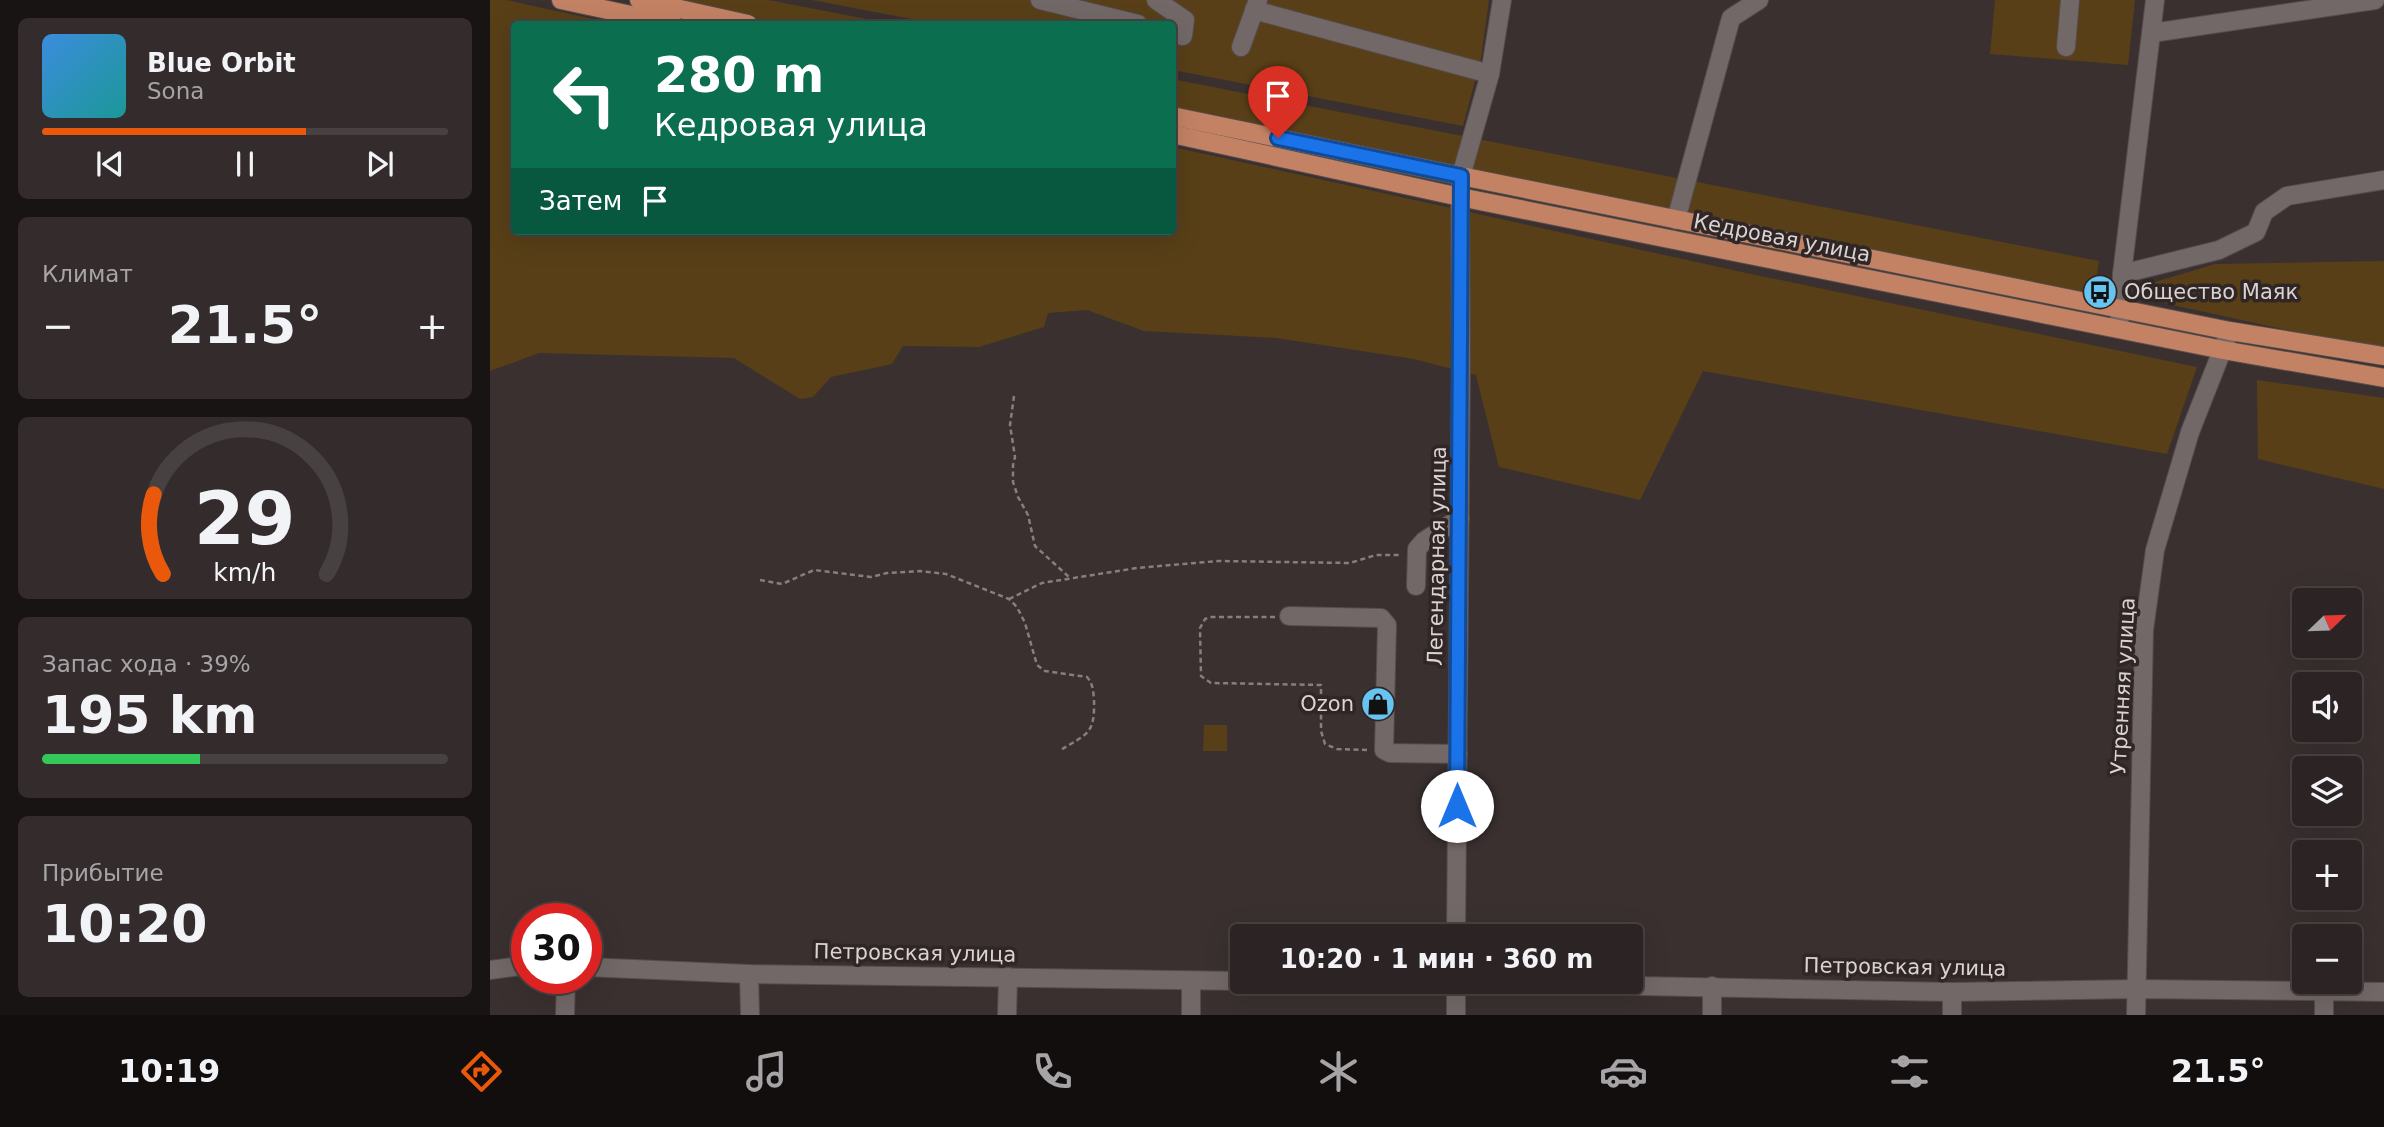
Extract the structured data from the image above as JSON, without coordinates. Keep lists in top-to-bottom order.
{
  "streets": {
    "main road": ["Кедровая улица"],
    "street": ["Легендарная улица", "Утренняя улица", "Петровская улица"]
  },
  "crossings": [
    ["Кедровая улица", "Легендарная улица"],
    ["Кедровая улица", "Утренняя улица"],
    ["Утренняя улица", "Петровская улица"]
  ],
  "places": {
    "bus stop": ["Общество Маяк"],
    "shop": ["Ozon"]
  },
  "north": "top right",
  "page": {
    "turn": ["280 m", "Кедровая улица"],
    "song": ["Blue Orbit", "Sona"],
    "then": "Затем",
    "tile": [
      "Климат",
      ["Запас хода · 39%", "195 km"],
      ["Прибытие", "10:20"]
    ],
    "heat": ["−", "21.5°", "+"],
    "map_buttons": ["+", "−"],
    "limit": "30",
    "trip": "10:20 · 1 мин · 360 m",
    "tabs": ["10:19", "21.5°"],
    "gauge": ["29", "km/h"]
  }
}
